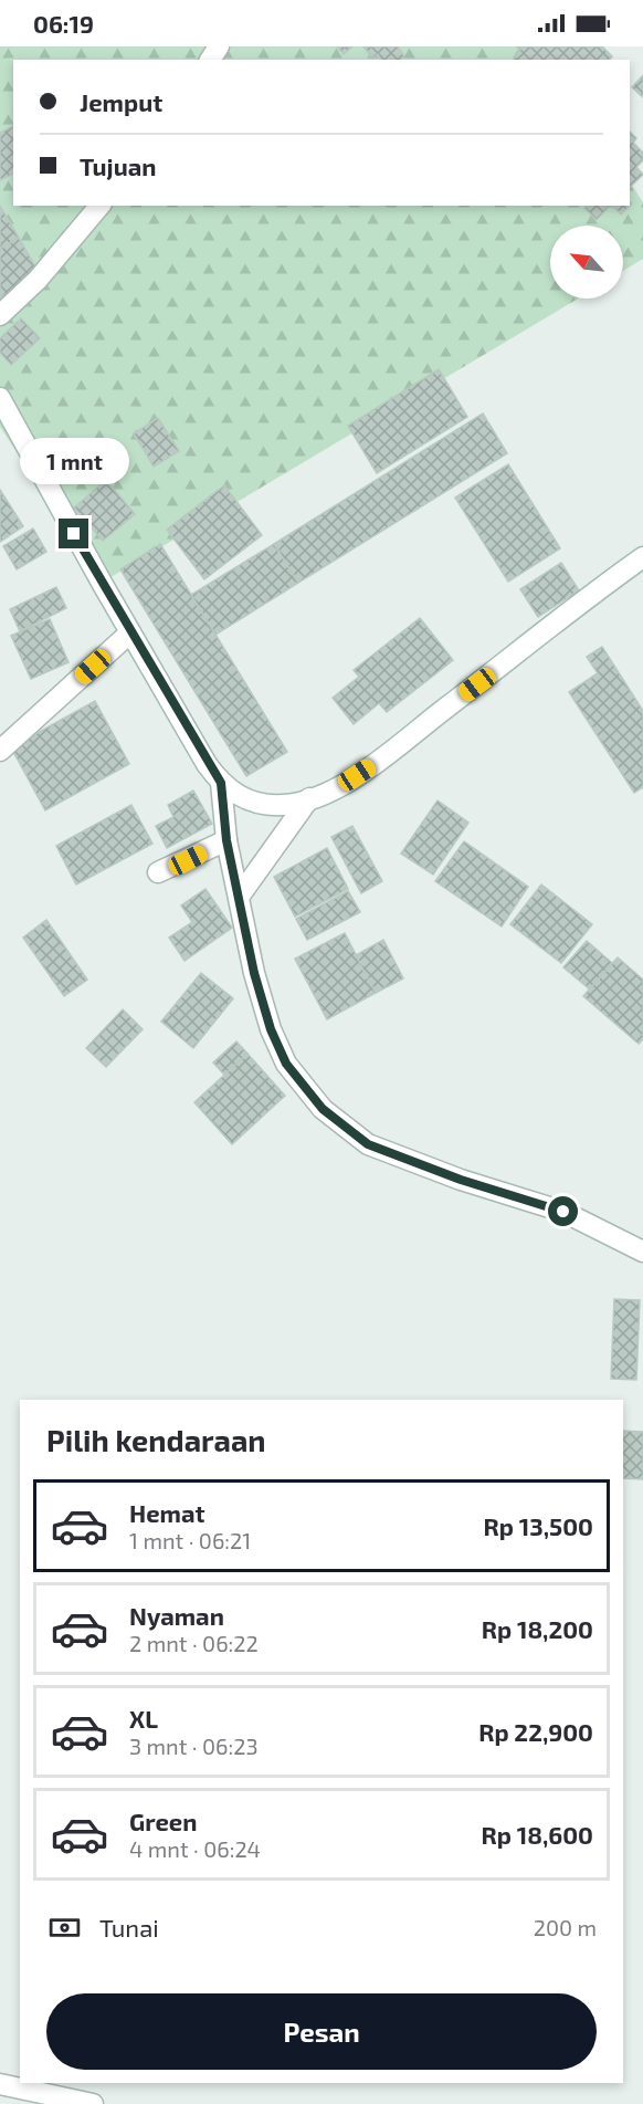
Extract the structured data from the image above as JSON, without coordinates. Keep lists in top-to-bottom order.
{
  "north": "top left",
  "page": {
    "status": "06:19",
    "banner": ["Jemput", "Tujuan"],
    "bubble": "1 mnt",
    "heading": "Pilih kendaraan",
    "list": [
      {
        "name": "Hemat",
        "note": "1 mnt · 06:21",
        "value": "Rp 13,500"
      },
      {
        "name": "Nyaman",
        "note": "2 mnt · 06:22",
        "value": "Rp 18,200"
      },
      {
        "name": "XL",
        "note": "3 mnt · 06:23",
        "value": "Rp 22,900"
      },
      {
        "name": "Green",
        "note": "4 mnt · 06:24",
        "value": "Rp 18,600"
      }
    ],
    "pay": ["Tunai", "200 m"],
    "buttons": "Pesan"
  }
}
